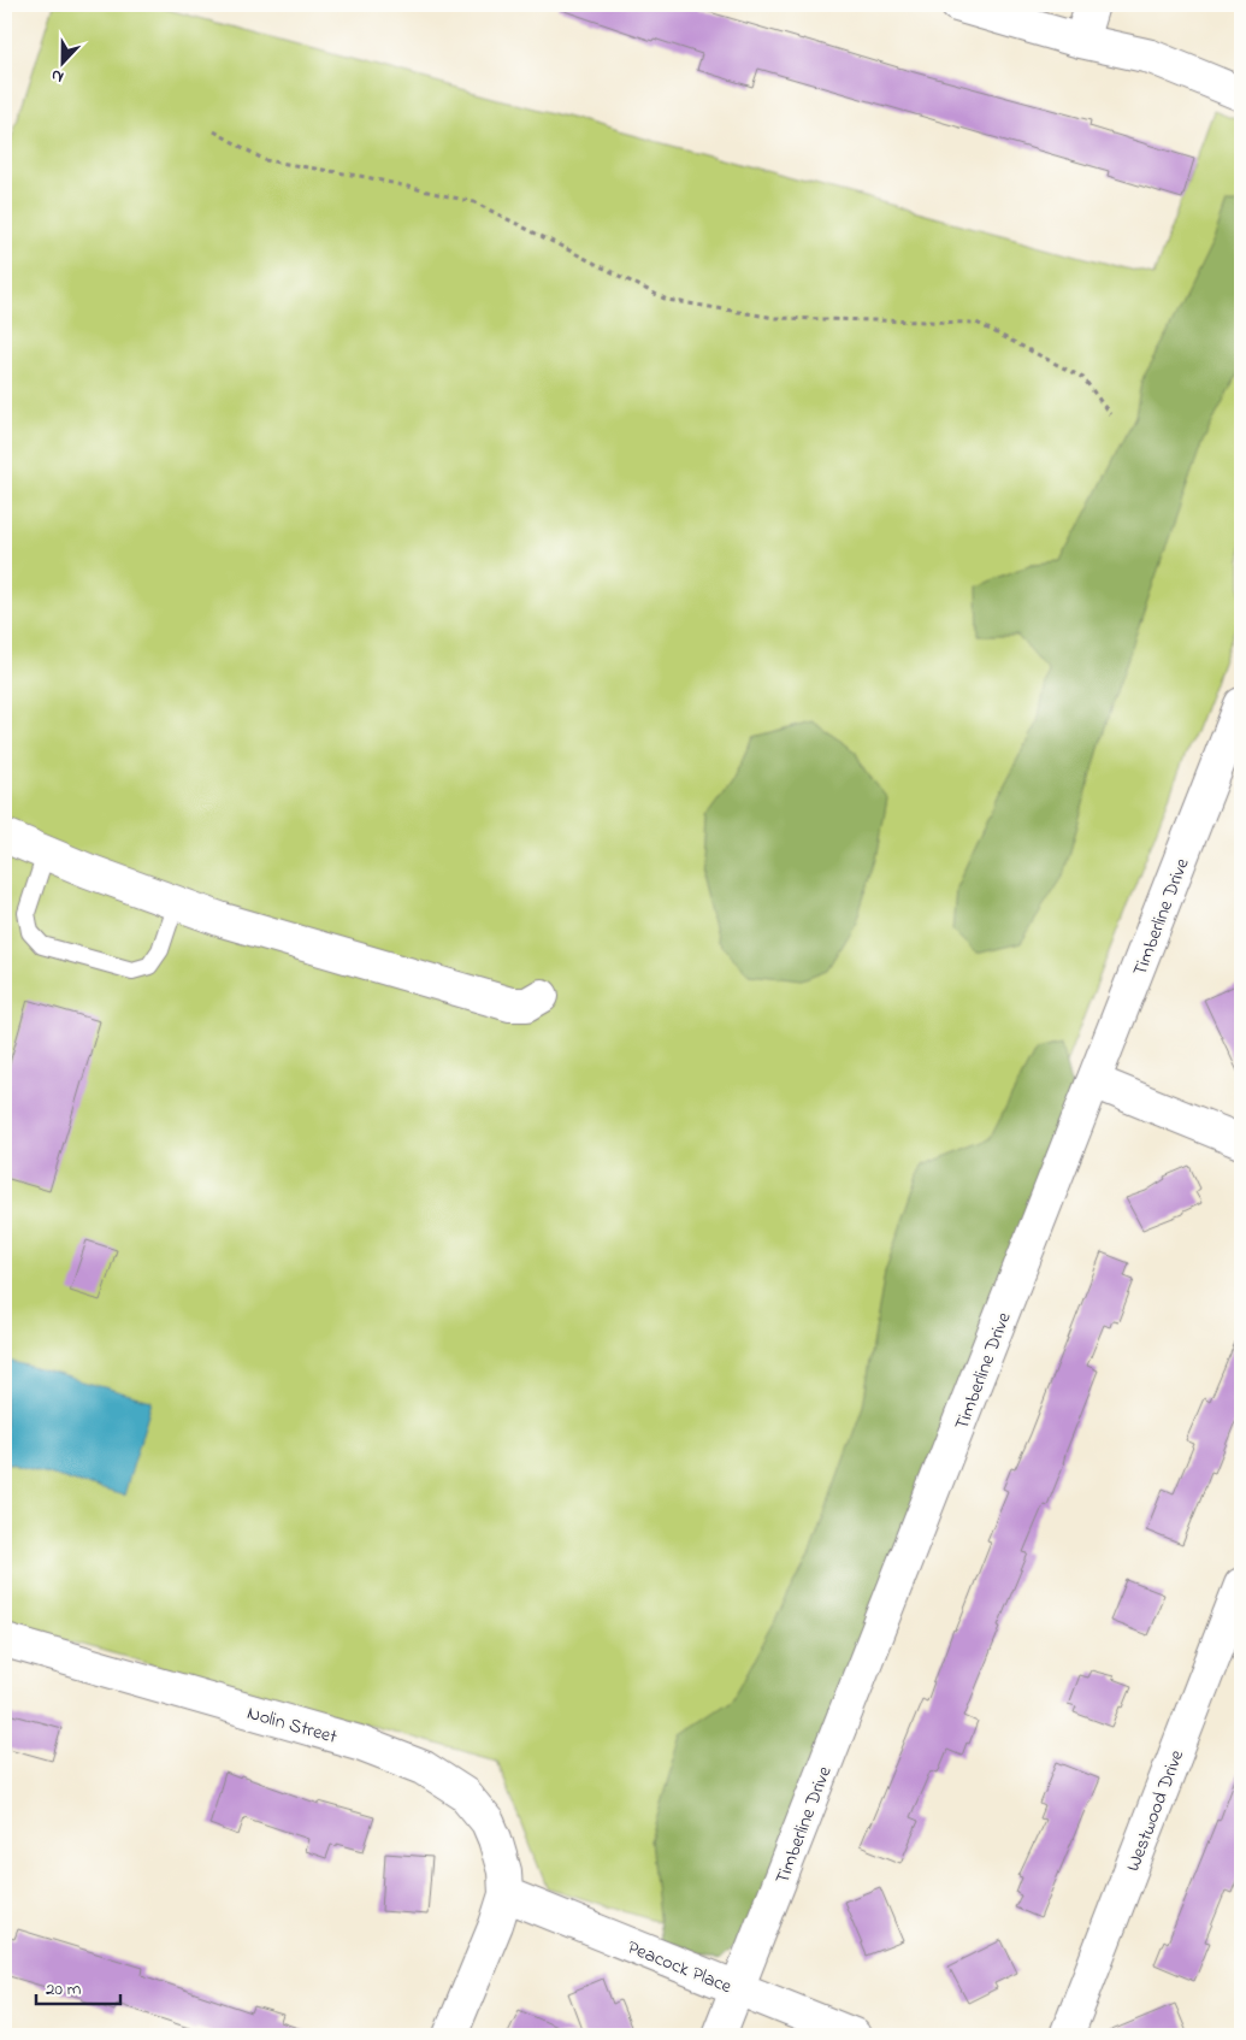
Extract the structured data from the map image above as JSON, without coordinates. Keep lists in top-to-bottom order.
{
  "streets": {
    "street": [
      "Timberline Drive",
      "Nolin Street",
      "Westwood Drive",
      "Peacock Place"
    ]
  },
  "crossings": [
    ["Timberline Drive", "Peacock Place"],
    ["Nolin Street", "Peacock Place"]
  ],
  "scale_bar": "20 m",
  "north": "bottom"
}
